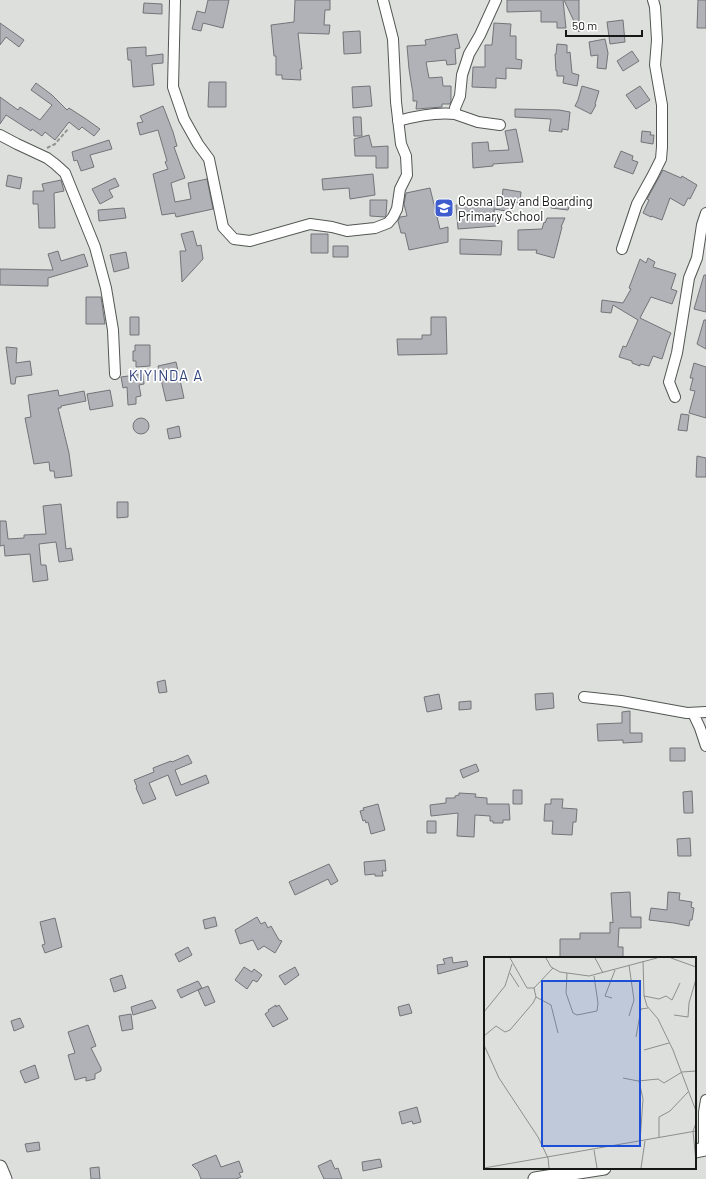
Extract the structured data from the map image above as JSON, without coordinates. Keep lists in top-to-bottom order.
{
  "districts": ["KIYINDA A"],
  "places": {
    "school or university": ["Cosna Day and Boarding Primary School"]
  },
  "scale_bar": "50 m"
}
